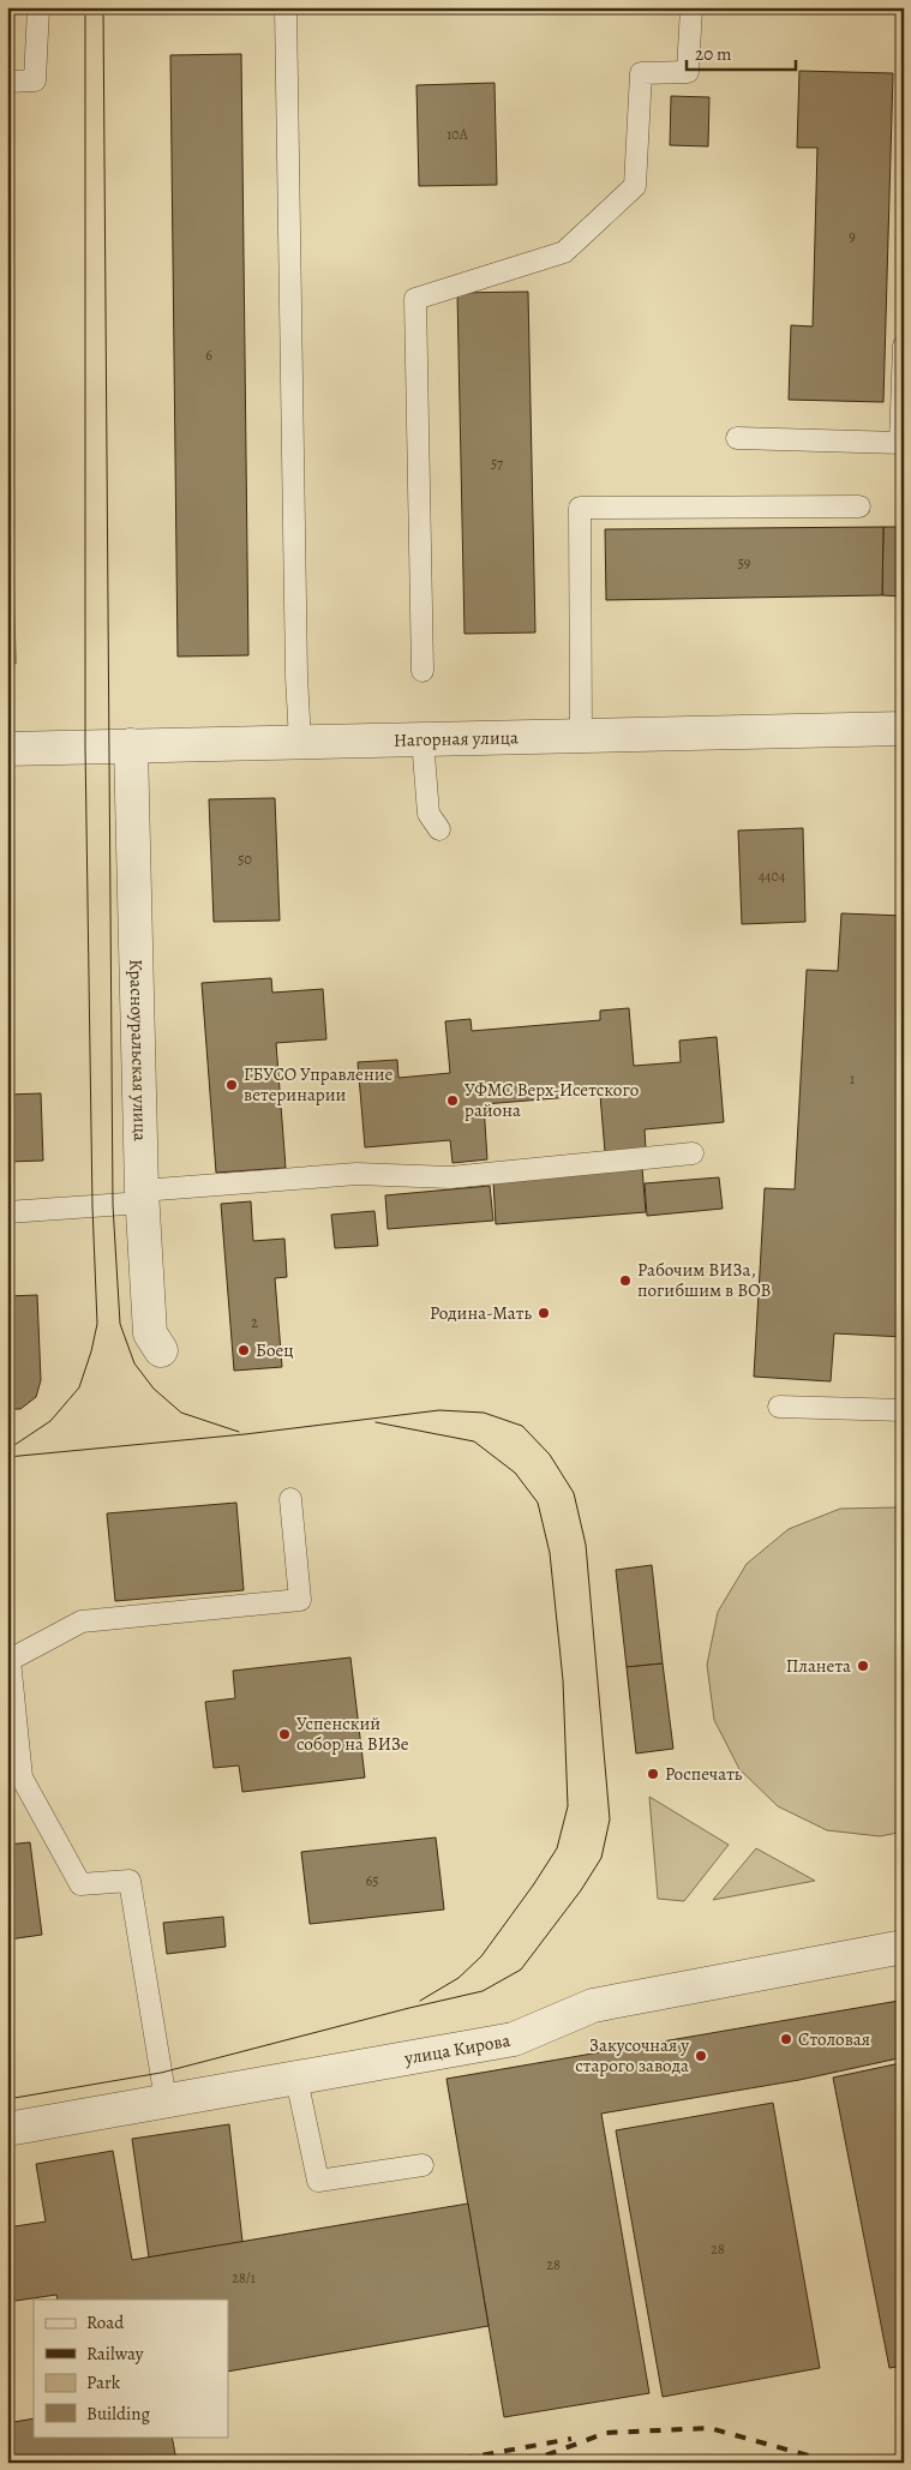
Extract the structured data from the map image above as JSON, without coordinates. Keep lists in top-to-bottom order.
{
  "streets": {
    "street": ["Нагорная улица", "Красноуральская улица", "улица Кирова"]
  },
  "crossings": [
    ["Нагорная улица", "Красноуральская улица"]
  ],
  "places": [
    "ГБУСО Управление ветеринарии",
    "УФМС Верх-Исетского района",
    "Рабочим ВИЗа, погибшим в ВОВ",
    "Родина-Мать",
    "Боец",
    "Планета",
    "Успенский собор на ВИЗе",
    "Роспечать",
    "Столовая",
    "Закусочная у старого завода"
  ],
  "house_numbers": [
    "10А",
    "9",
    "6",
    "57",
    "59",
    "50",
    "4404",
    "1",
    "2",
    "65",
    "28",
    "28",
    "28/1"
  ],
  "legend": [
    "Road",
    "Railway",
    "Park",
    "Building"
  ],
  "scale_bar": "20 m"
}
